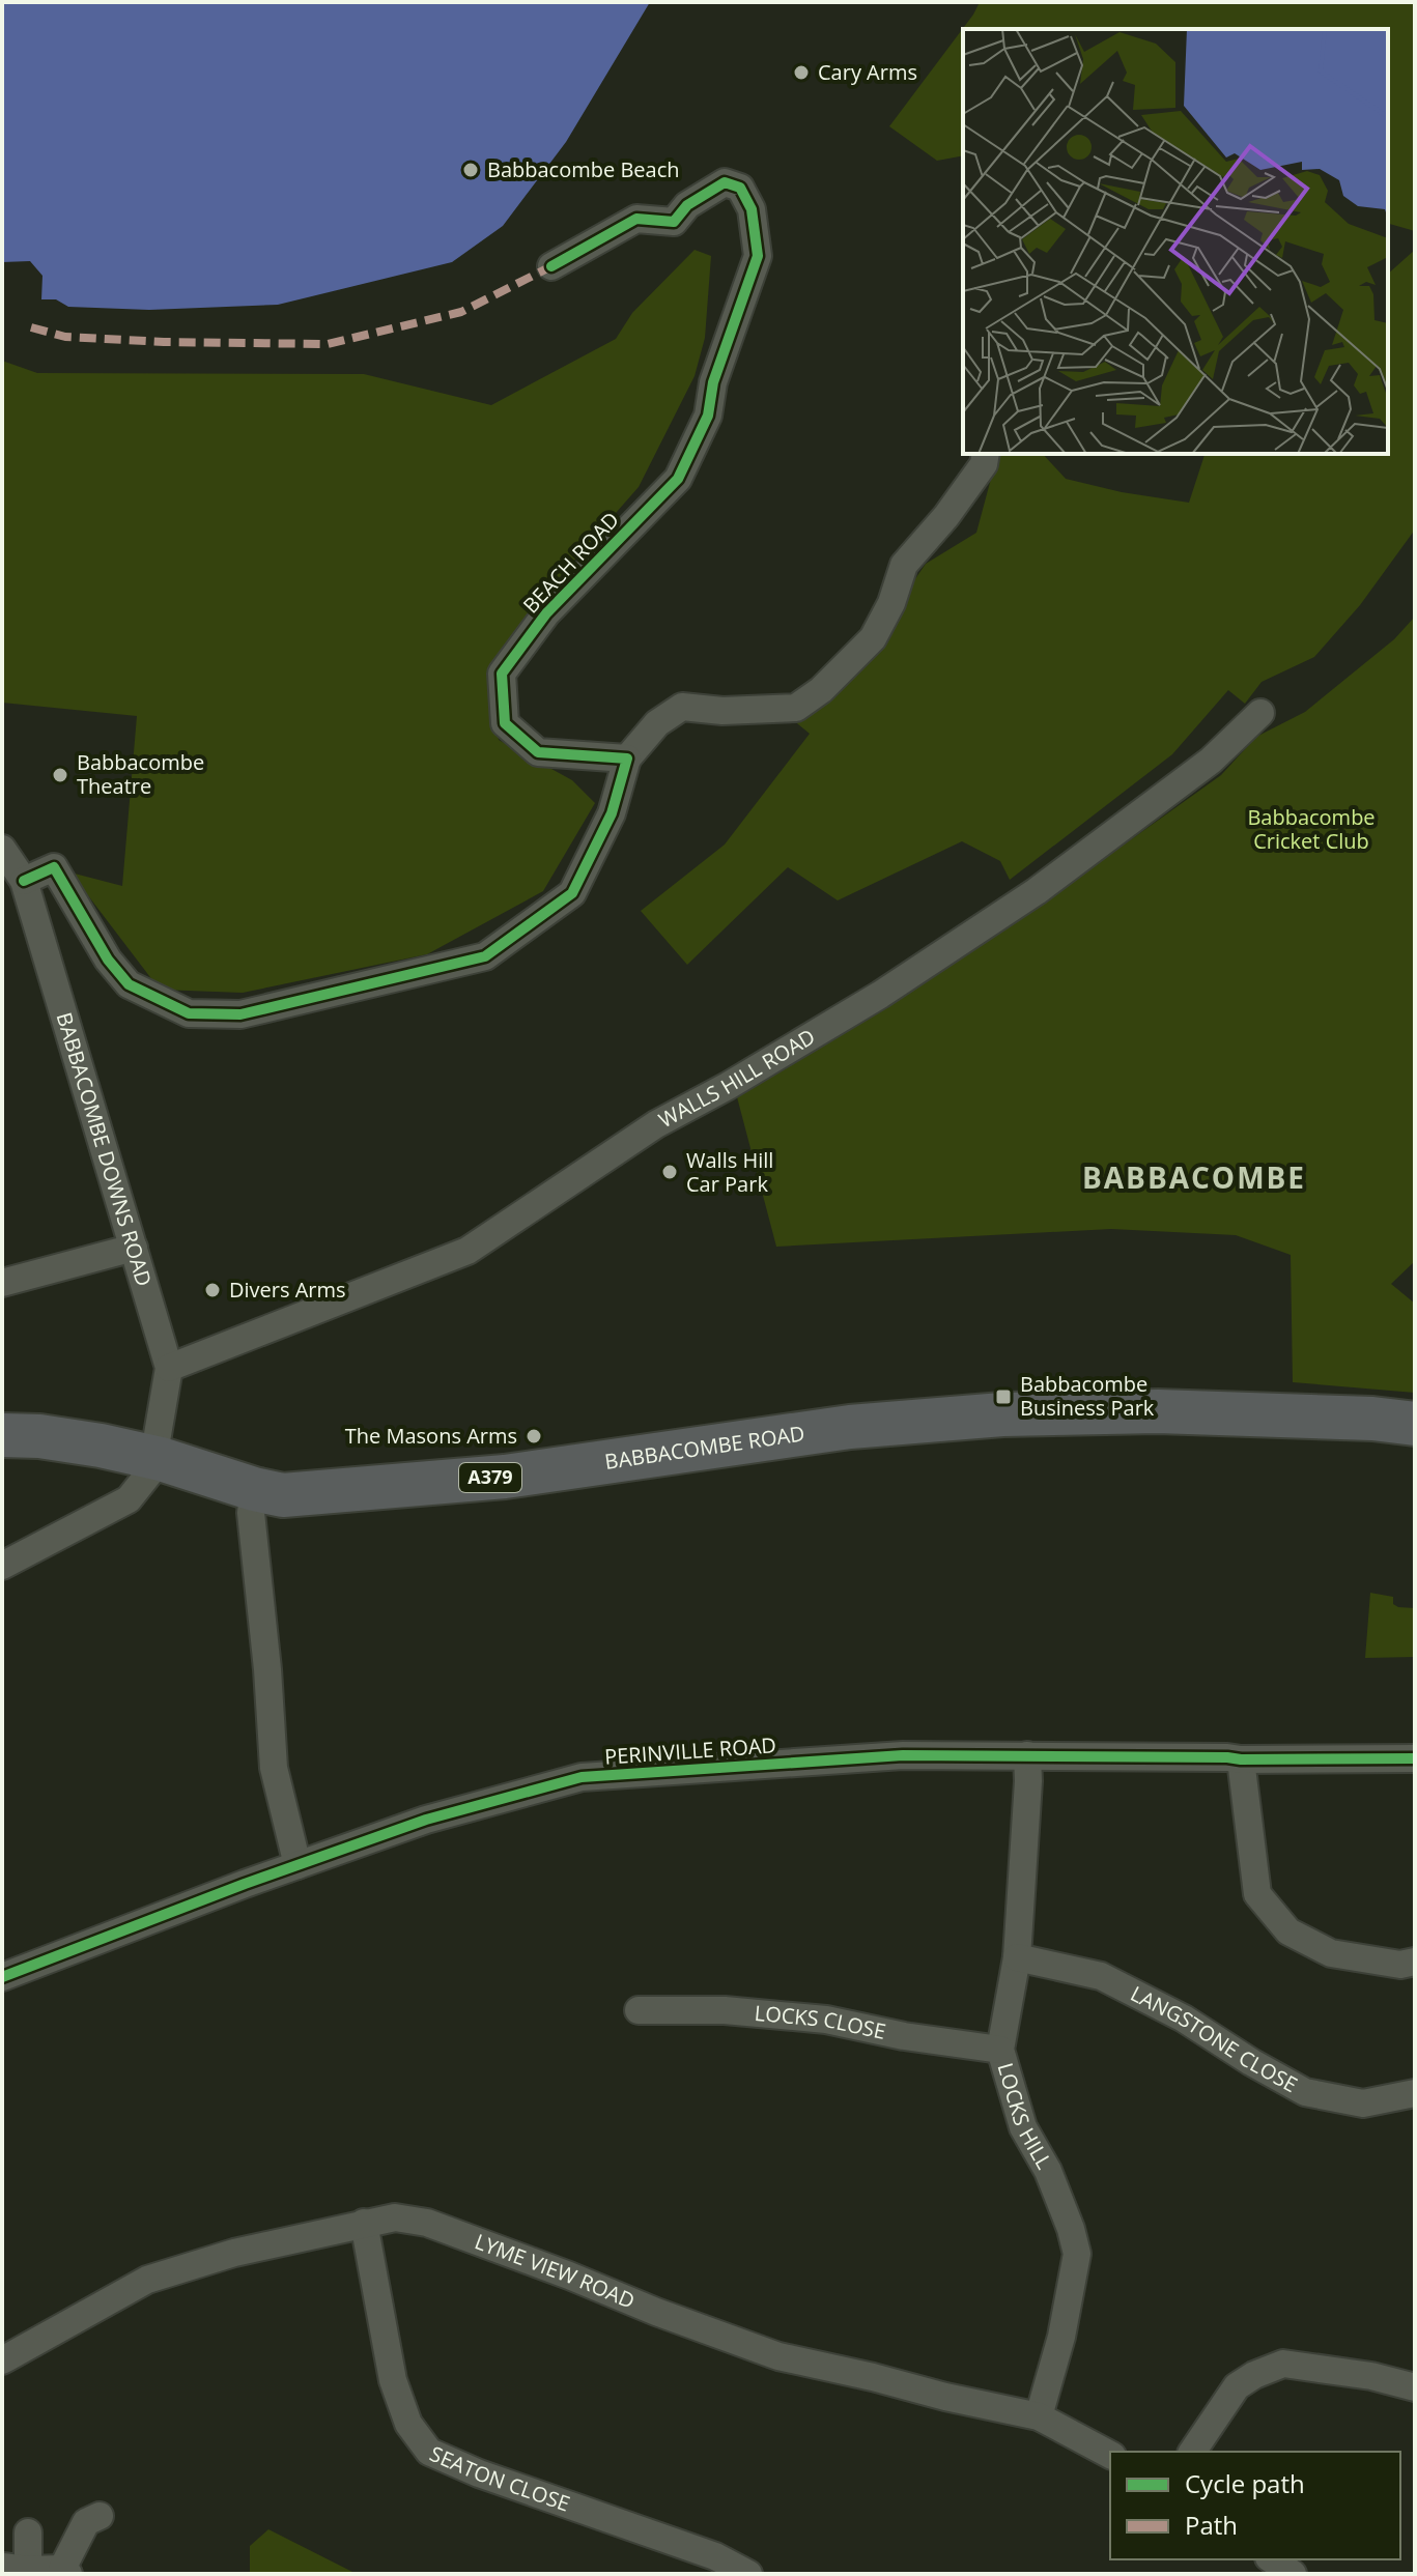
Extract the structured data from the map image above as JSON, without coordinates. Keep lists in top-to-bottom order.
{
  "streets": {
    "main road": ["BABBACOMBE ROAD", "A379"],
    "street": [
      "BEACH ROAD",
      "WALLS HILL ROAD",
      "BABBACOMBE DOWNS ROAD",
      "PERINVILLE ROAD",
      "LOCKS CLOSE",
      "LANGSTONE CLOSE",
      "LOCKS HILL",
      "LYME VIEW ROAD",
      "SEATON CLOSE"
    ]
  },
  "crossings": [
    ["WALLS HILL ROAD", "BABBACOMBE DOWNS ROAD"],
    ["BABBACOMBE DOWNS ROAD", "BABBACOMBE ROAD"],
    ["PERINVILLE ROAD", "LOCKS HILL"],
    ["LOCKS CLOSE", "LOCKS HILL"],
    ["LANGSTONE CLOSE", "LOCKS HILL"],
    ["LOCKS HILL", "LYME VIEW ROAD"],
    ["LYME VIEW ROAD", "SEATON CLOSE"]
  ],
  "districts": ["BABBACOMBE"],
  "parks": ["Babbacombe Cricket Club"],
  "places": {
    "other": [
      "Cary Arms",
      "Babbacombe Beach",
      "Babbacombe Theatre",
      "Walls Hill Car Park",
      "Divers Arms",
      "The Masons Arms"
    ],
    "transit": ["Babbacombe Business Park"]
  },
  "legend": ["Cycle path", "Path"]
}
